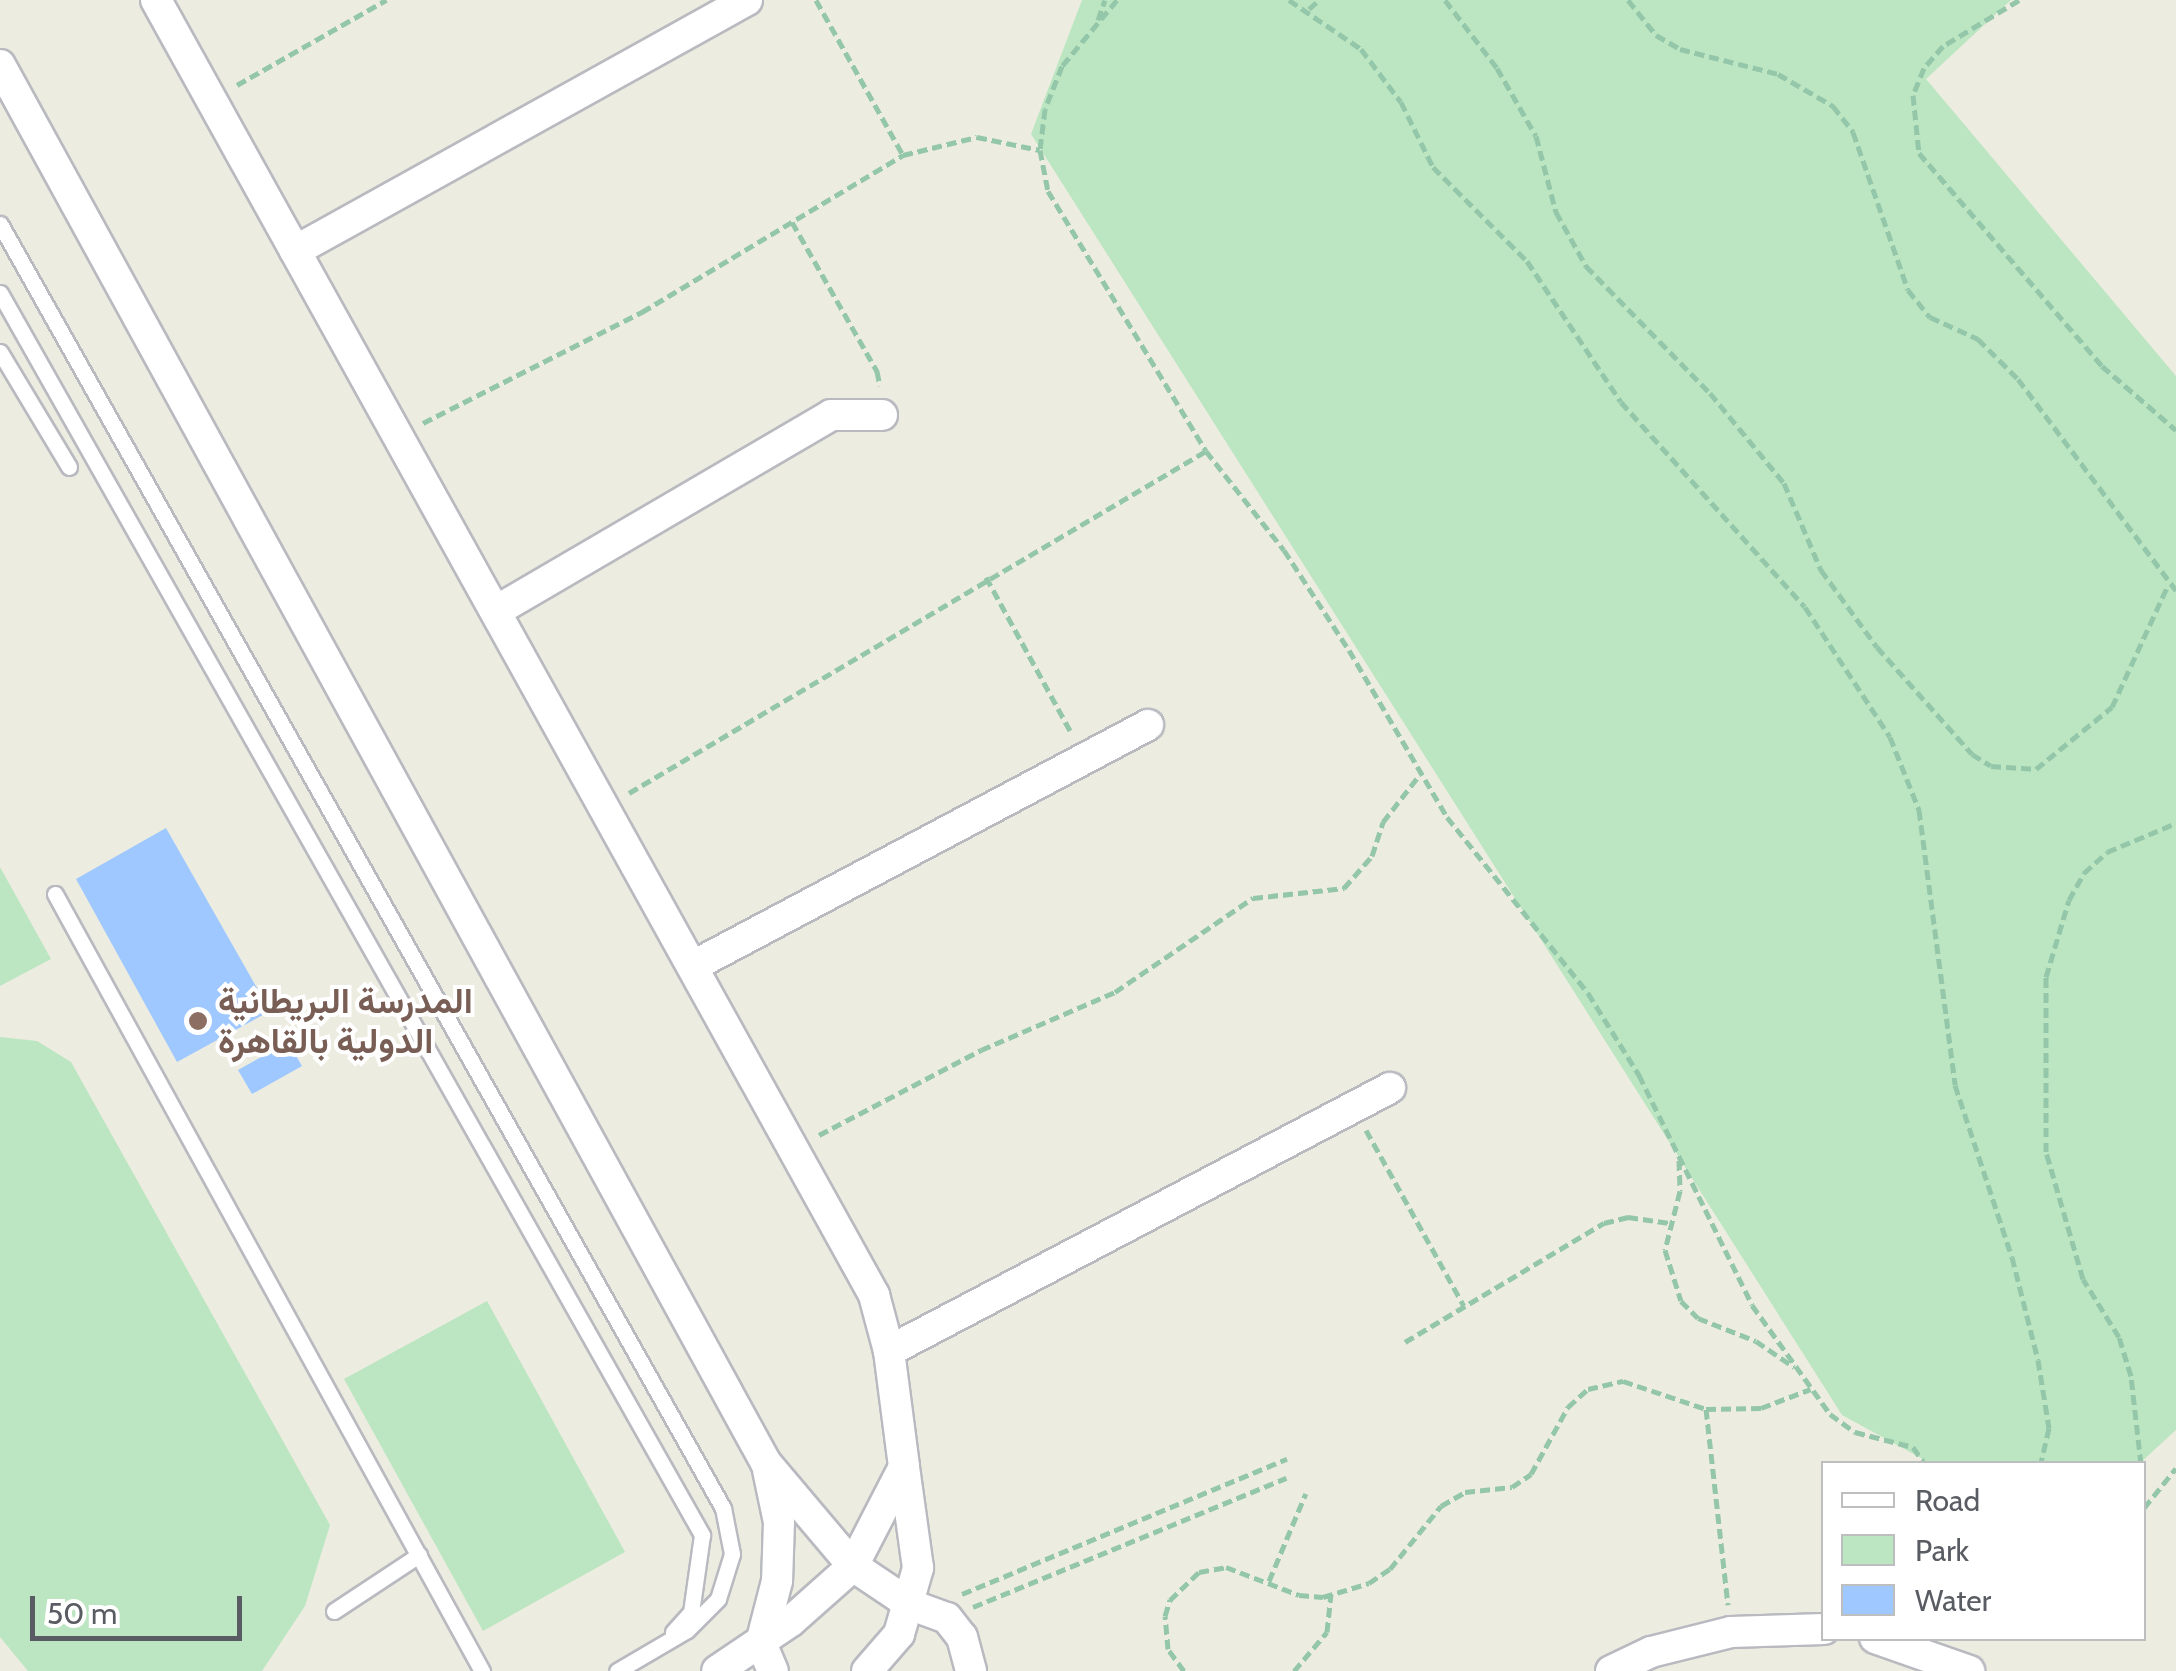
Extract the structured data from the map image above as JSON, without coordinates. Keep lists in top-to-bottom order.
{
  "places": ["المدرسة البريطانية الدولية بالقاهرة"],
  "legend": ["Road", "Park", "Water"],
  "scale_bar": "50 m"
}
